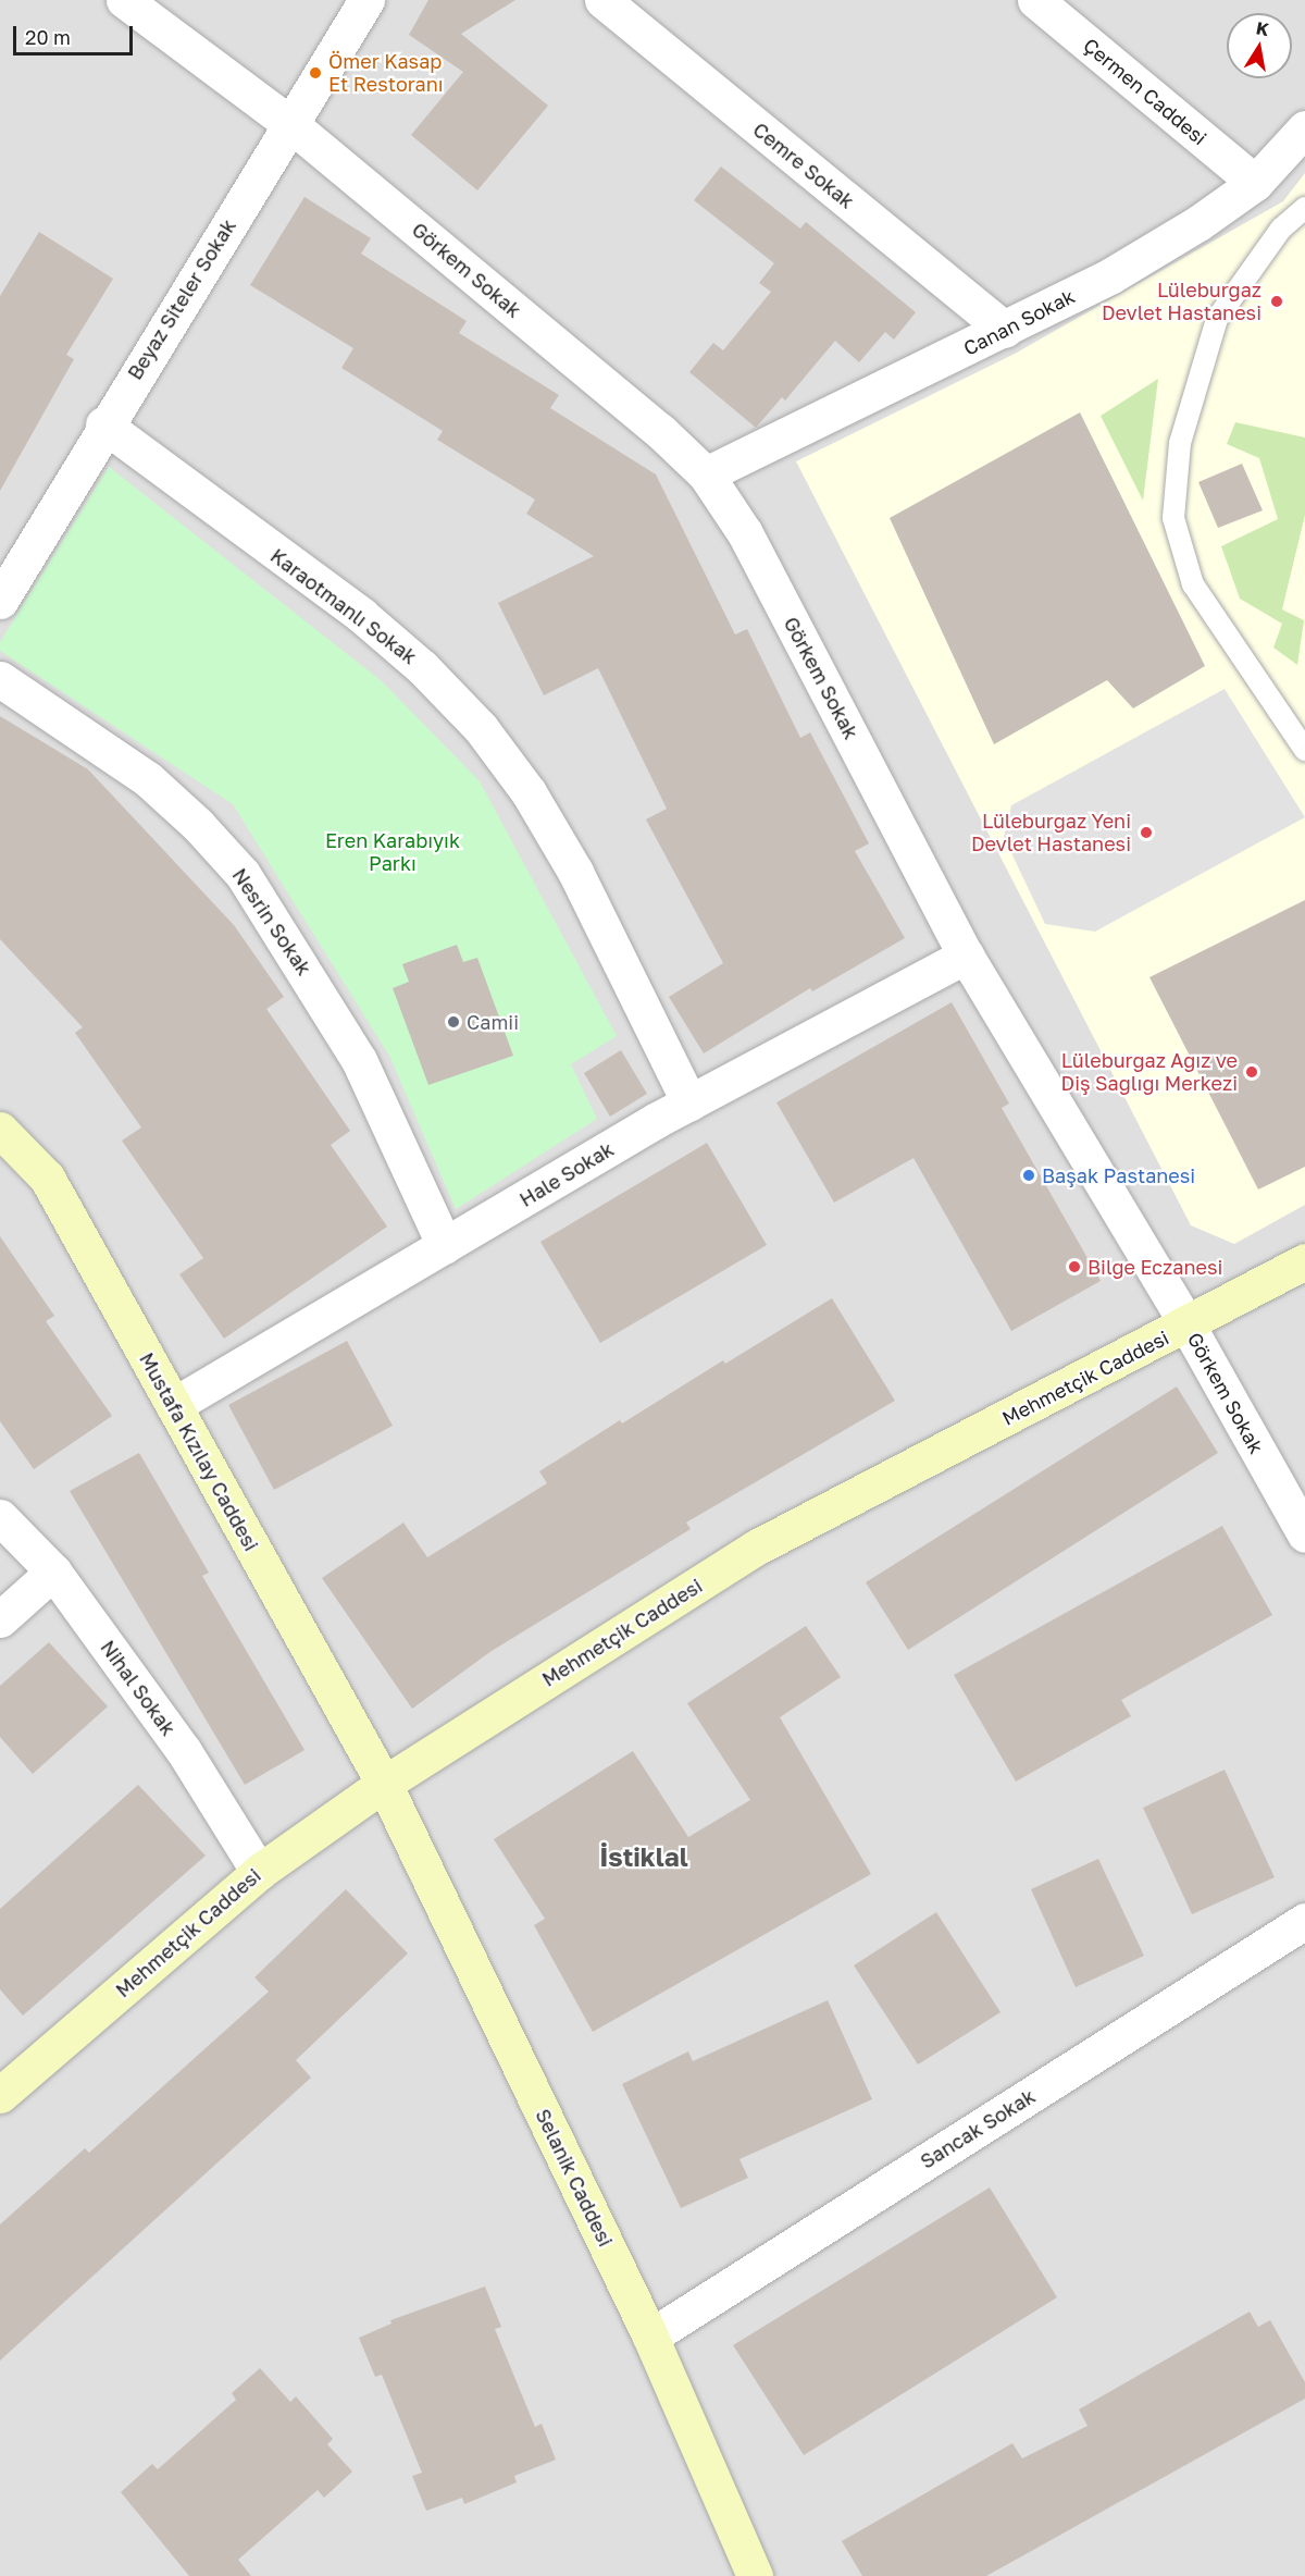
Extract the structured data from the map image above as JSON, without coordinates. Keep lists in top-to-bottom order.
{
  "streets": {
    "street": [
      "Çermen Caddesi",
      "Cemre Sokak",
      "Görkem Sokak",
      "Beyaz Siteler Sokak",
      "Canan Sokak",
      "Karaotmanlı Sokak",
      "Nesrin Sokak",
      "Hale Sokak",
      "Mehmetçik Caddesi",
      "Mustafa Kızılay Caddesi",
      "Nihal Sokak",
      "Sancak Sokak",
      "Selanik Caddesi"
    ]
  },
  "crossings": [
    ["Çermen Caddesi", "Canan Sokak"],
    ["Cemre Sokak", "Canan Sokak"],
    ["Görkem Sokak", "Beyaz Siteler Sokak"],
    ["Görkem Sokak", "Canan Sokak"],
    ["Görkem Sokak", "Hale Sokak"],
    ["Görkem Sokak", "Mehmetçik Caddesi"],
    ["Beyaz Siteler Sokak", "Karaotmanlı Sokak"],
    ["Karaotmanlı Sokak", "Hale Sokak"],
    ["Nesrin Sokak", "Hale Sokak"],
    ["Hale Sokak", "Mustafa Kızılay Caddesi"],
    ["Mehmetçik Caddesi", "Mustafa Kızılay Caddesi"],
    ["Mehmetçik Caddesi", "Nihal Sokak"],
    ["Mehmetçik Caddesi", "Selanik Caddesi"],
    ["Mustafa Kızılay Caddesi", "Selanik Caddesi"],
    ["Sancak Sokak", "Selanik Caddesi"]
  ],
  "districts": ["İstiklal"],
  "parks": ["Eren Karabıyık Parkı"],
  "places": [
    "Ömer Kasap Et Restoranı",
    "Lüleburgaz Devlet Hastanesi",
    "Lüleburgaz Yeni Devlet Hastanesi",
    "Camii",
    "Lüleburgaz Ağız ve Diş Sağlığı Merkezi",
    "Başak Pastanesi",
    "Bilge Eczanesi"
  ],
  "scale_bar": "20 m",
  "north": "top"
}
